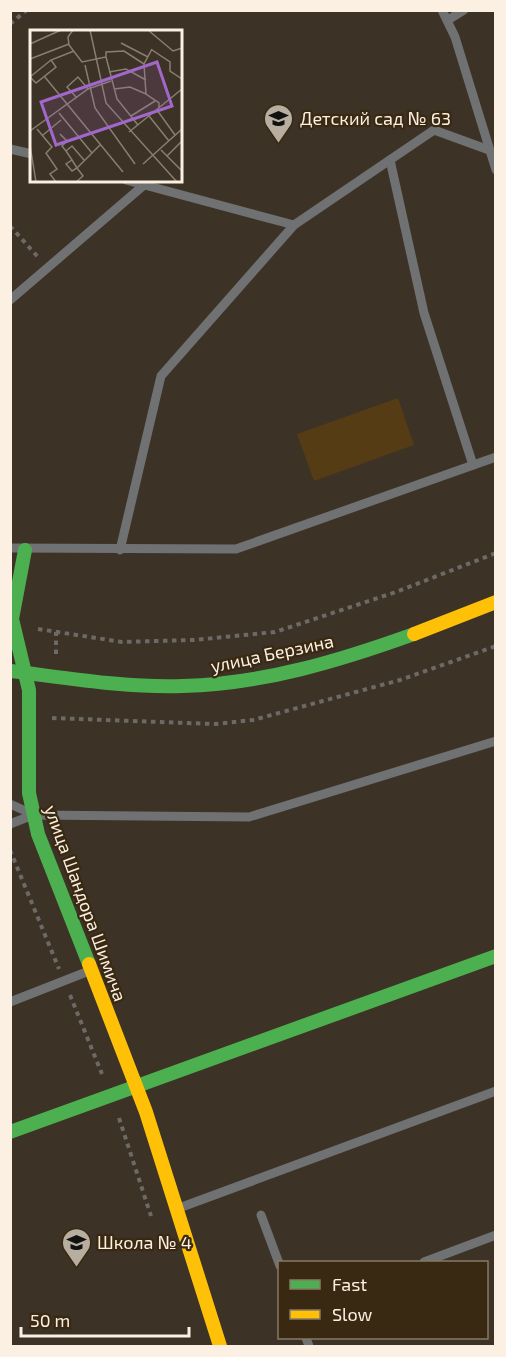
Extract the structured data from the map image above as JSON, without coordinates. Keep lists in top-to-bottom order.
{
  "streets": {
    "street": ["улица Берзина", "улица Шандора Шимича"]
  },
  "crossings": [
    ["улица Берзина", "улица Шандора Шимича"]
  ],
  "places": {
    "school or university": ["Детский сад № 63", "Школа № 4"]
  },
  "legend": ["Fast", "Slow"],
  "scale_bar": "50 m"
}
